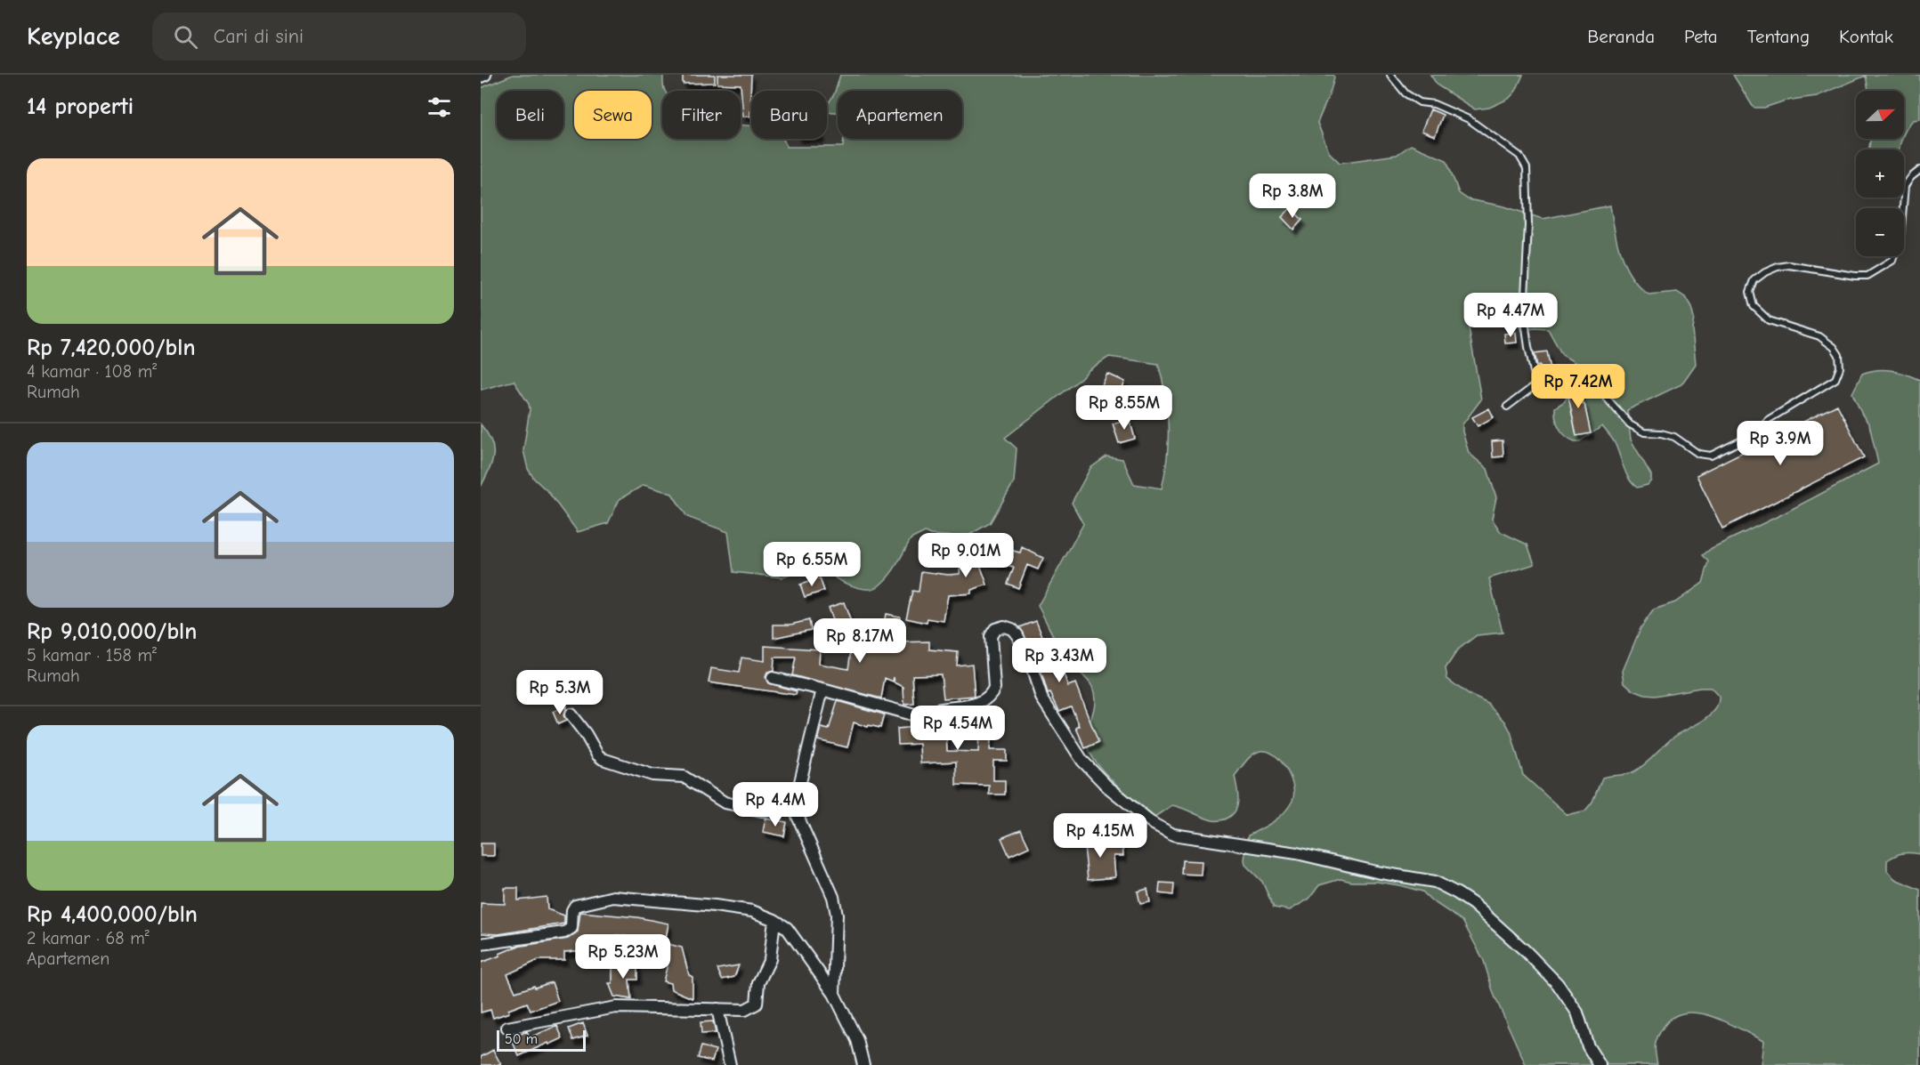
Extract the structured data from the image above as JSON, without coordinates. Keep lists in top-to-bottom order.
{
  "scale_bar": "50 m",
  "north": "right",
  "page": {
    "header": "Keyplace",
    "search": "Cari di sini",
    "nav": [
      "Beranda",
      "Peta",
      "Tentang",
      "Kontak"
    ],
    "heading": "14 properti",
    "map_buttons": ["+", "−"],
    "chip": [
      "Beli",
      "Sewa",
      "Filter",
      "Baru",
      "Apartemen"
    ],
    "list": [
      {
        "name": "Rp 7,420,000/bln",
        "note": "4 kamar · 108 m² · Rumah"
      },
      {
        "name": "Rp 9,010,000/bln",
        "note": "5 kamar · 158 m² · Rumah"
      },
      {
        "name": "Rp 4,400,000/bln",
        "note": "2 kamar · 68 m² · Apartemen"
      }
    ],
    "price": [
      "Rp 3.8M",
      "Rp 4.47M",
      "Rp 7.42M",
      "Rp 8.55M",
      "Rp 3.9M",
      "Rp 9.01M",
      "Rp 6.55M",
      "Rp 8.17M",
      "Rp 3.43M",
      "Rp 5.3M",
      "Rp 4.54M",
      "Rp 4.4M",
      "Rp 4.15M",
      "Rp 5.23M"
    ],
    "scale": "50 m"
  }
}
